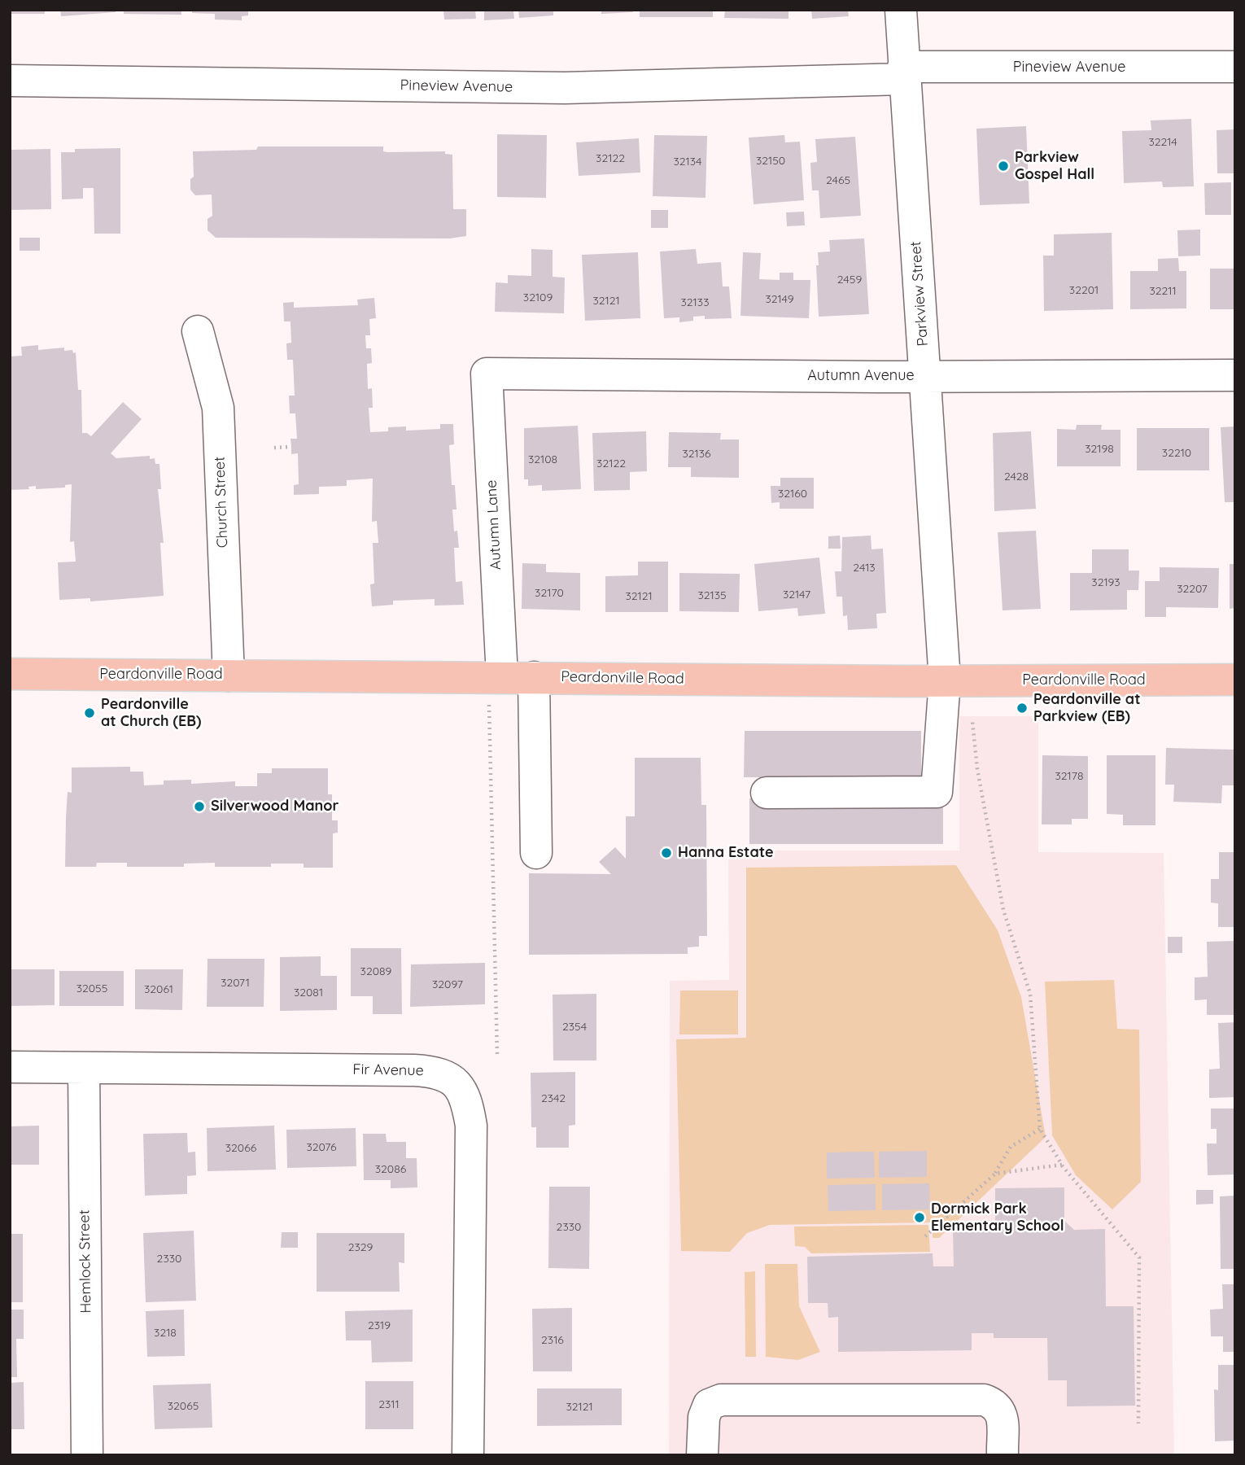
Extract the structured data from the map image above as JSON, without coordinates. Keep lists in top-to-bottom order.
{
  "streets": {
    "main road": ["Peardonville Road"],
    "street": [
      "Pineview Avenue",
      "Parkview Street",
      "Autumn Avenue",
      "Church Street",
      "Autumn Lane",
      "Fir Avenue",
      "Hemlock Street"
    ]
  },
  "crossings": [
    ["Pineview Avenue", "Parkview Street"],
    ["Parkview Street", "Autumn Avenue"],
    ["Parkview Street", "Peardonville Road"],
    ["Autumn Avenue", "Autumn Lane"],
    ["Church Street", "Peardonville Road"],
    ["Autumn Lane", "Peardonville Road"],
    ["Fir Avenue", "Hemlock Street"]
  ],
  "places": [
    "Parkview Gospel Hall",
    "Peardonville at Parkview (EB)",
    "Peardonville at Church (EB)",
    "Silverwood Manor",
    "Hanna Estate",
    "Dormick Park Elementary School"
  ],
  "house_numbers": [
    "32214",
    "32122",
    "32150",
    "32134",
    "2465",
    "2459",
    "32201",
    "32211",
    "32109",
    "32149",
    "32121",
    "32133",
    "32198",
    "32210",
    "32136",
    "32108",
    "32122",
    "2428",
    "32160",
    "2413",
    "32193",
    "32207",
    "32170",
    "32147",
    "32135",
    "32121",
    "32178",
    "32089",
    "32071",
    "32097",
    "32055",
    "32061",
    "32081",
    "2354",
    "2342",
    "32076",
    "32066",
    "32086",
    "2330",
    "2329",
    "2330",
    "2319",
    "3218",
    "2316",
    "2311",
    "32065",
    "32121"
  ]
}
